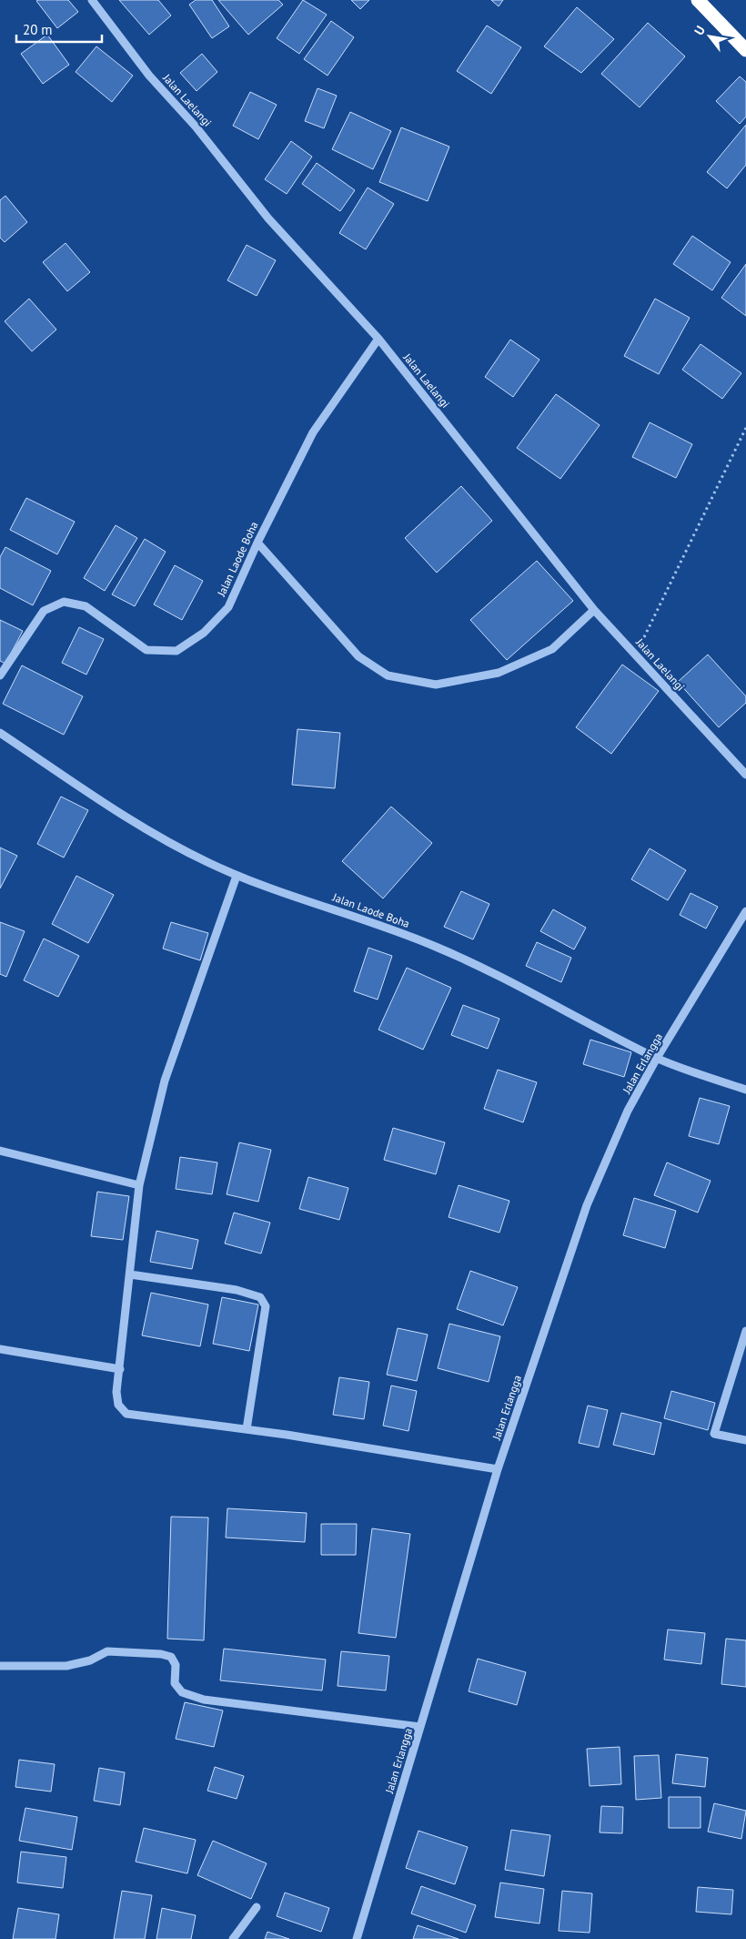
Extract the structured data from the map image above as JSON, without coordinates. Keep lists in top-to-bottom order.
{
  "streets": {
    "street": ["Jalan Laelangi", "Jalan Laode Boha", "Jalan Erlangga"]
  },
  "crossings": [
    ["Jalan Laelangi", "Jalan Laode Boha"],
    ["Jalan Laode Boha", "Jalan Erlangga"]
  ],
  "scale_bar": "20 m",
  "north": "top left"
}
